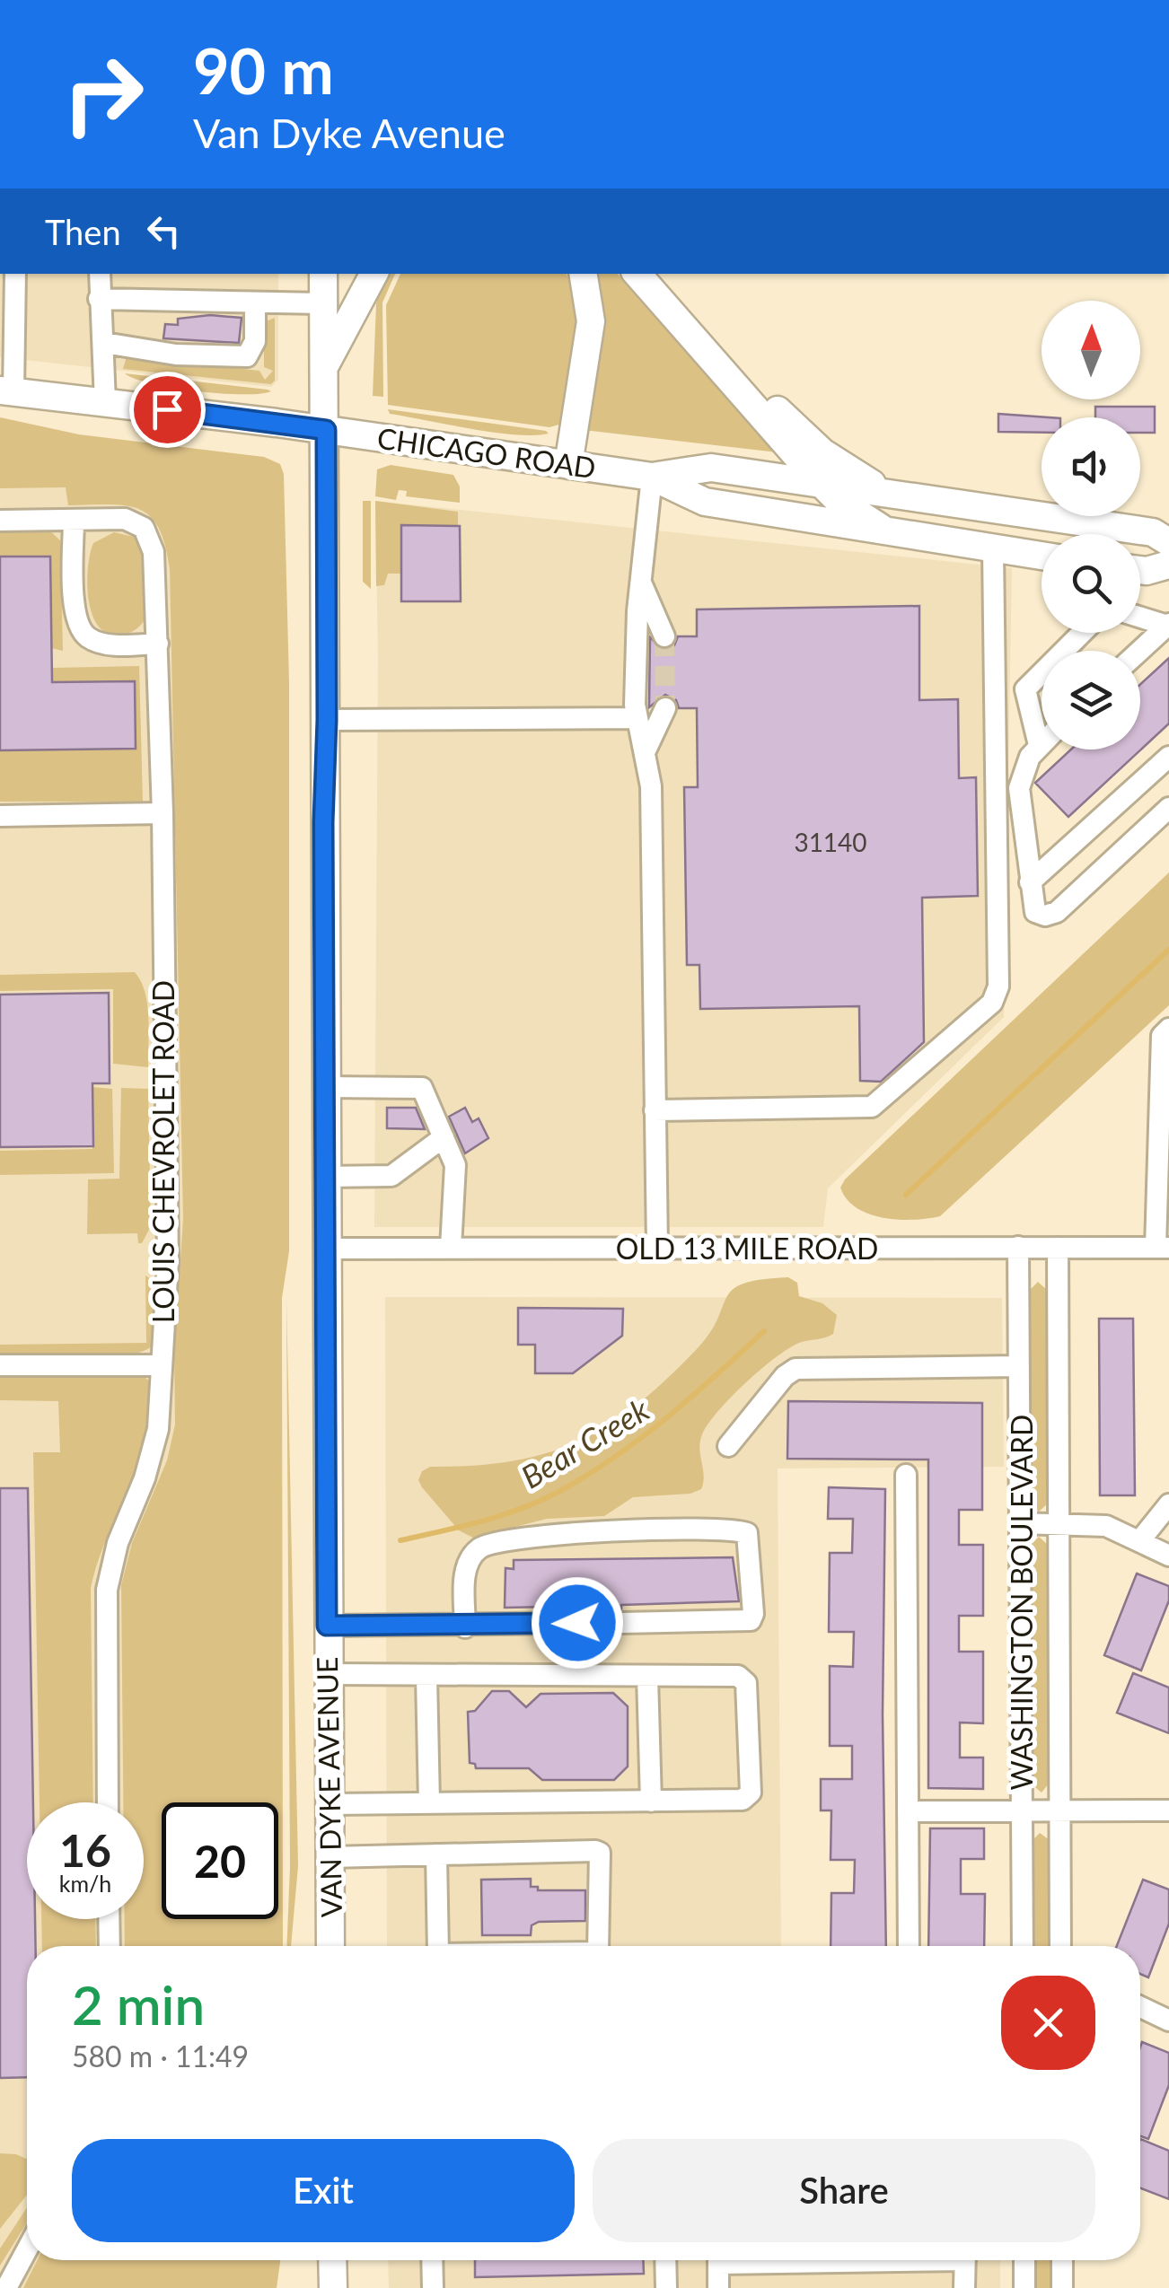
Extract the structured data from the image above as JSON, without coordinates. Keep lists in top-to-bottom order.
{
  "streets": {
    "main road": ["CHICAGO ROAD", "VAN DYKE AVENUE"],
    "street": ["LOUIS CHEVROLET ROAD", "OLD 13 MILE ROAD", "WASHINGTON BOULEVARD"]
  },
  "crossings": [
    ["CHICAGO ROAD", "VAN DYKE AVENUE"],
    ["OLD 13 MILE ROAD", "WASHINGTON BOULEVARD"],
    ["OLD 13 MILE ROAD", "VAN DYKE AVENUE"]
  ],
  "water": ["Bear Creek"],
  "house_numbers": ["31140"],
  "north": "top",
  "page": {
    "turn": ["90 m", "Van Dyke Avenue"],
    "then": "Then",
    "speed": "16 km/h",
    "limit": "20",
    "heading": ["2 min", "580 m · 11:49"],
    "buttons": ["Exit", "Share"]
  }
}
